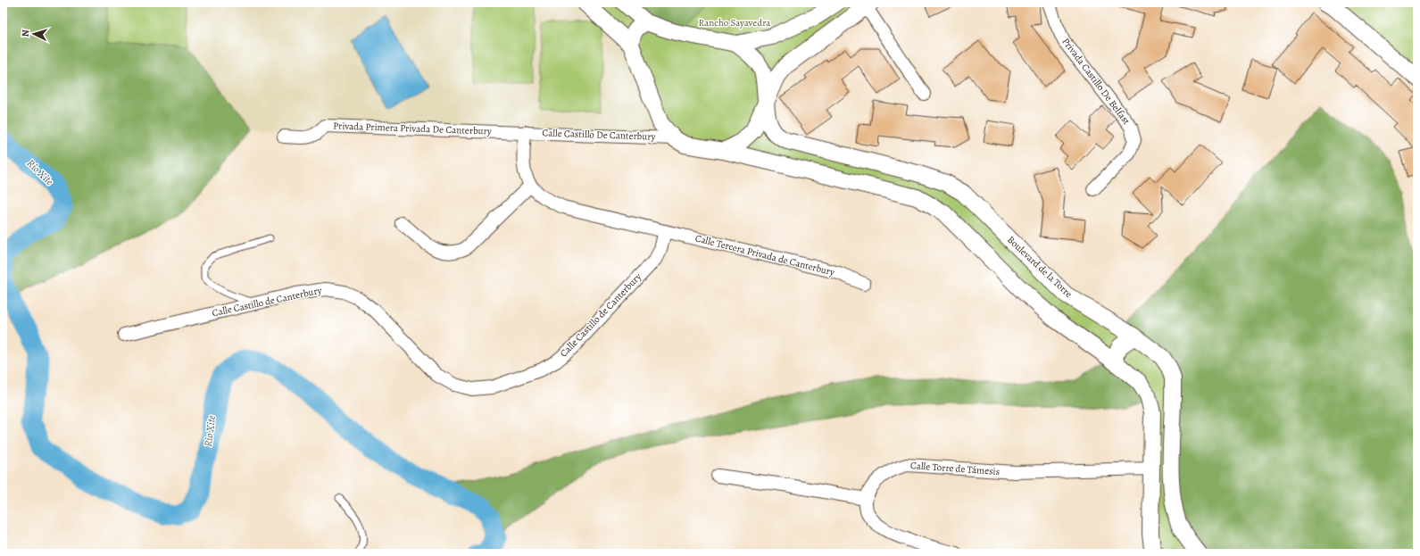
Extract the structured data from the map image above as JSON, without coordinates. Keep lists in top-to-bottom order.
{
  "streets": {
    "street": [
      "Privada Castillo De Belfast",
      "Privada Primera Privada De Canterbury",
      "Calle Castillo De Canterbury",
      "Calle Tercera Privada de Canterbury",
      "Boulevard de la Torre",
      "Calle Castillo de Canterbury",
      "Calle Torre de Támesis"
    ]
  },
  "crossings": [
    ["Privada Primera Privada De Canterbury", "Calle Castillo De Canterbury"],
    ["Calle Tercera Privada de Canterbury", "Calle Castillo de Canterbury"]
  ],
  "water": ["Rio Xite"],
  "parks": ["Rancho Sayavedra"],
  "north": "left"
}
